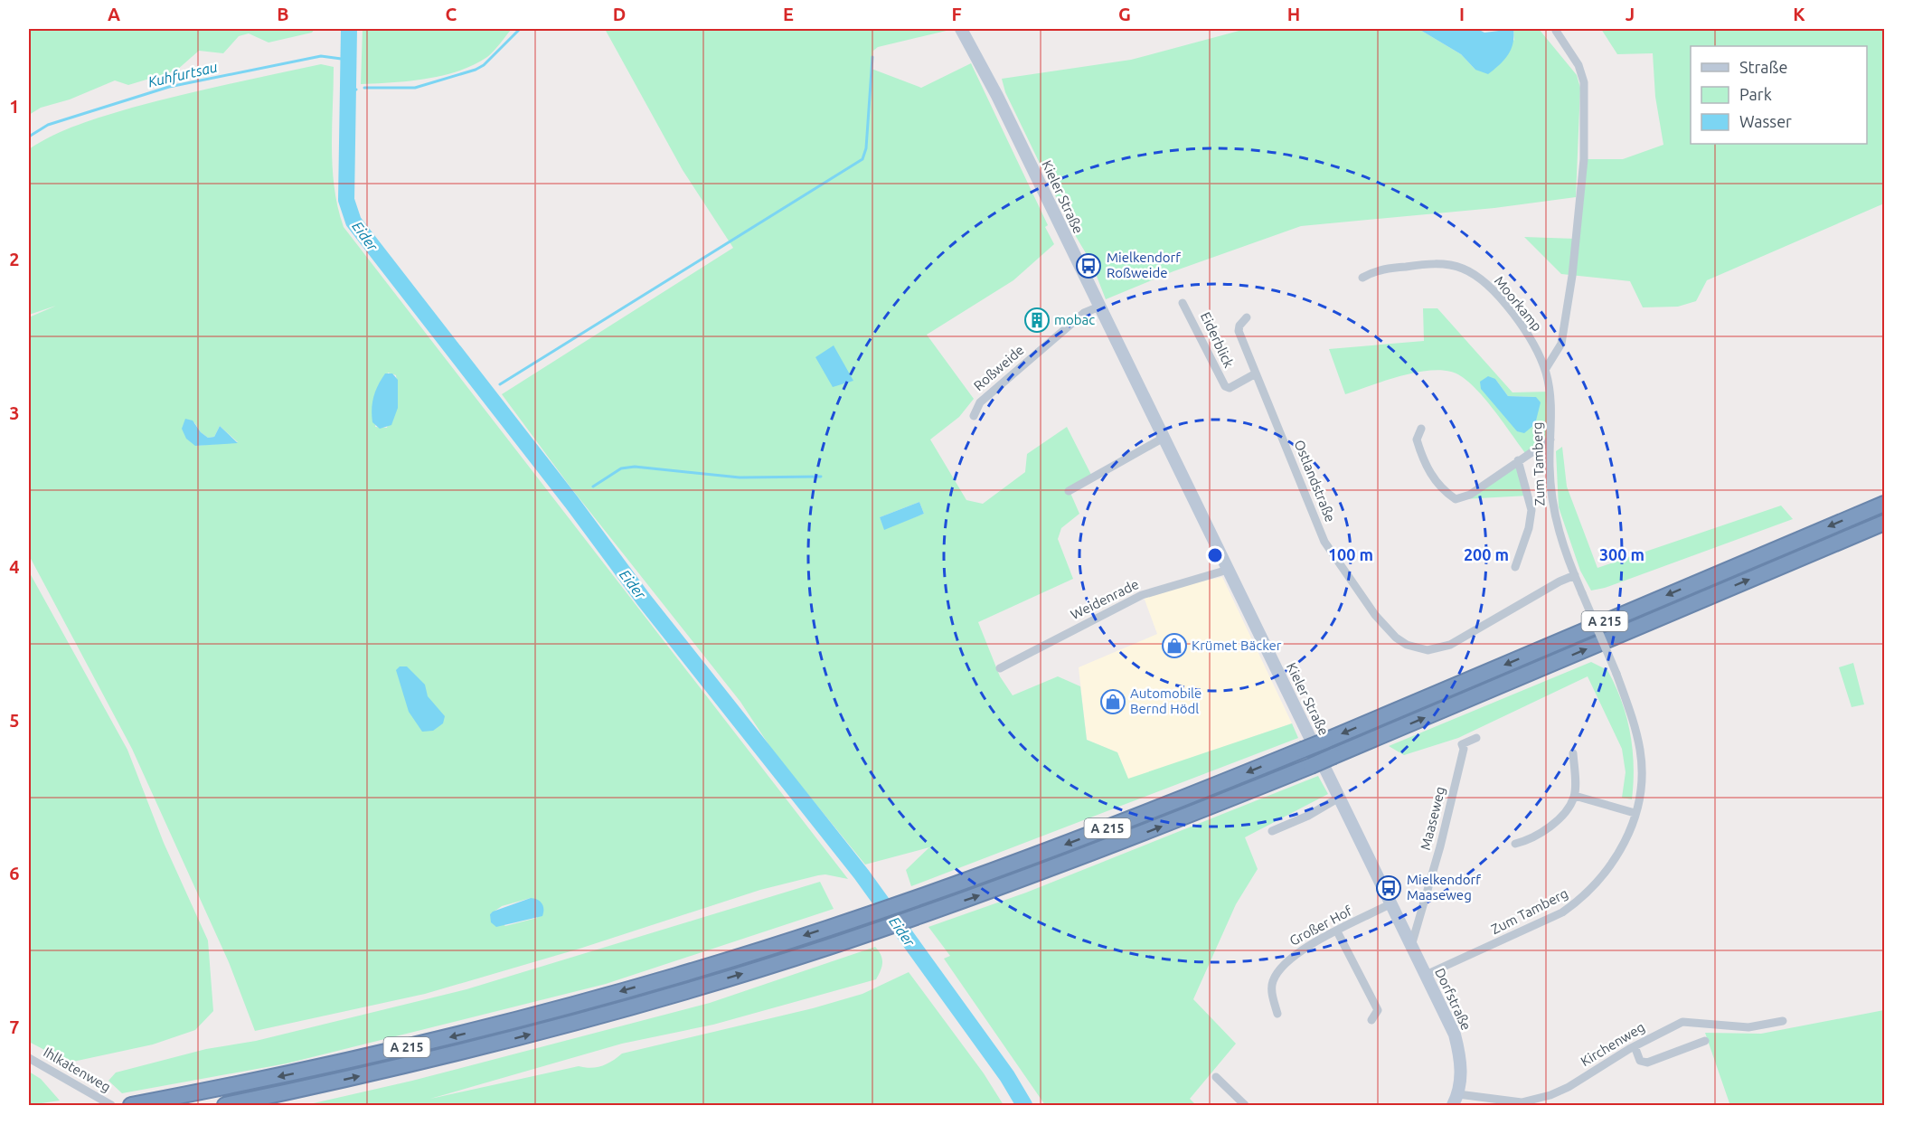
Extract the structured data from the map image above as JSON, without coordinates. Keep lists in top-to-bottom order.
{
  "streets": {
    "highway": ["A 215"],
    "street": [
      "Kieler Straße",
      "Moorkamp",
      "Eiderblick",
      "Roßweide",
      "Zum Tamberg",
      "Ostlandstraße",
      "Weidenrade",
      "Maaseweg",
      "Großer Hof",
      "Dorfstraße",
      "Kirchenweg",
      "Ihlkatenweg"
    ]
  },
  "crossings": [
    ["Kieler Straße", "Roßweide"],
    ["Kieler Straße", "Weidenrade"],
    ["Kieler Straße", "Großer Hof"],
    ["Kieler Straße", "Dorfstraße"],
    ["Moorkamp", "Zum Tamberg"],
    ["Eiderblick", "Ostlandstraße"],
    ["Zum Tamberg", "Ostlandstraße"],
    ["Zum Tamberg", "Dorfstraße"],
    ["Maaseweg", "Dorfstraße"],
    ["Großer Hof", "Dorfstraße"],
    ["Dorfstraße", "Kirchenweg"]
  ],
  "water": ["Kuhfurtsau", "Eider"],
  "places": {
    "bus stop": ["Mielkendorf Roßweide", "Mielkendorf Maaseweg"],
    "building": ["mobac"],
    "shop": ["Krümet Bäcker", "Automobile Bernd Hödl"]
  },
  "legend": ["Straße", "Park", "Wasser"],
  "grid": {
    "columns": [
      "A",
      "B",
      "C",
      "D",
      "E",
      "F",
      "G",
      "H",
      "I",
      "J",
      "K"
    ],
    "rows": [
      "1",
      "2",
      "3",
      "4",
      "5",
      "6",
      "7"
    ]
  },
  "rings": ["100 m", "200 m", "300 m"]
}
